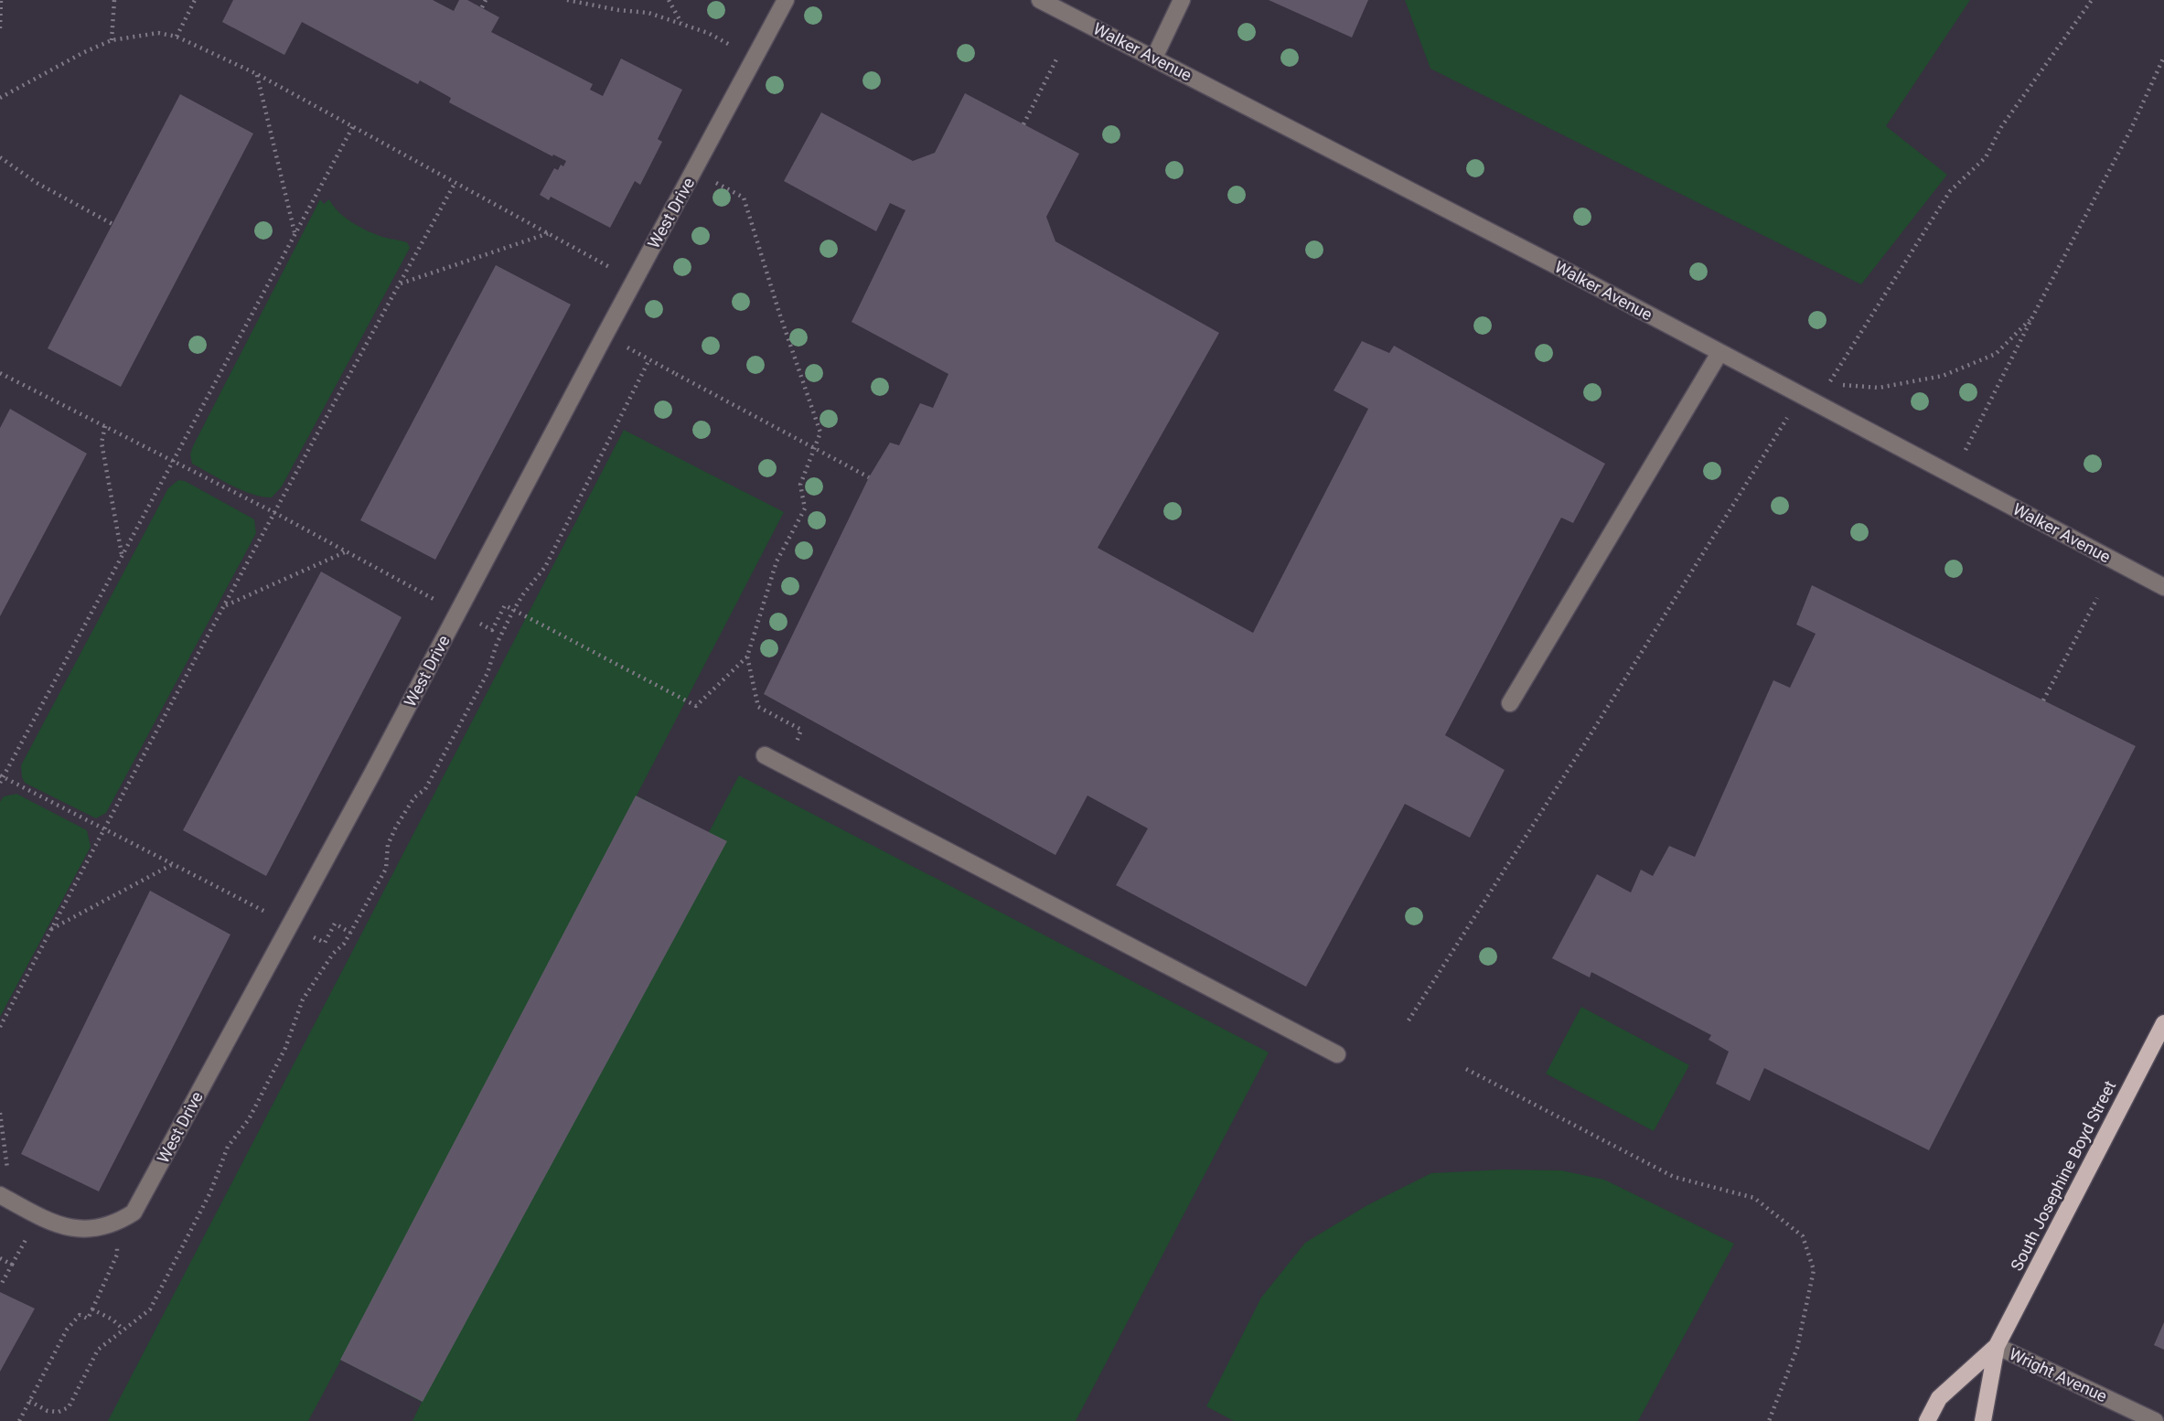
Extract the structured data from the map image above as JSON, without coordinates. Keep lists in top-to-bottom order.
{
  "streets": {
    "main road": ["South Josephine Boyd Street"],
    "street": ["Walker Avenue", "West Drive", "Wright Avenue"]
  },
  "crossings": [
    ["South Josephine Boyd Street", "Wright Avenue"]
  ]
}
